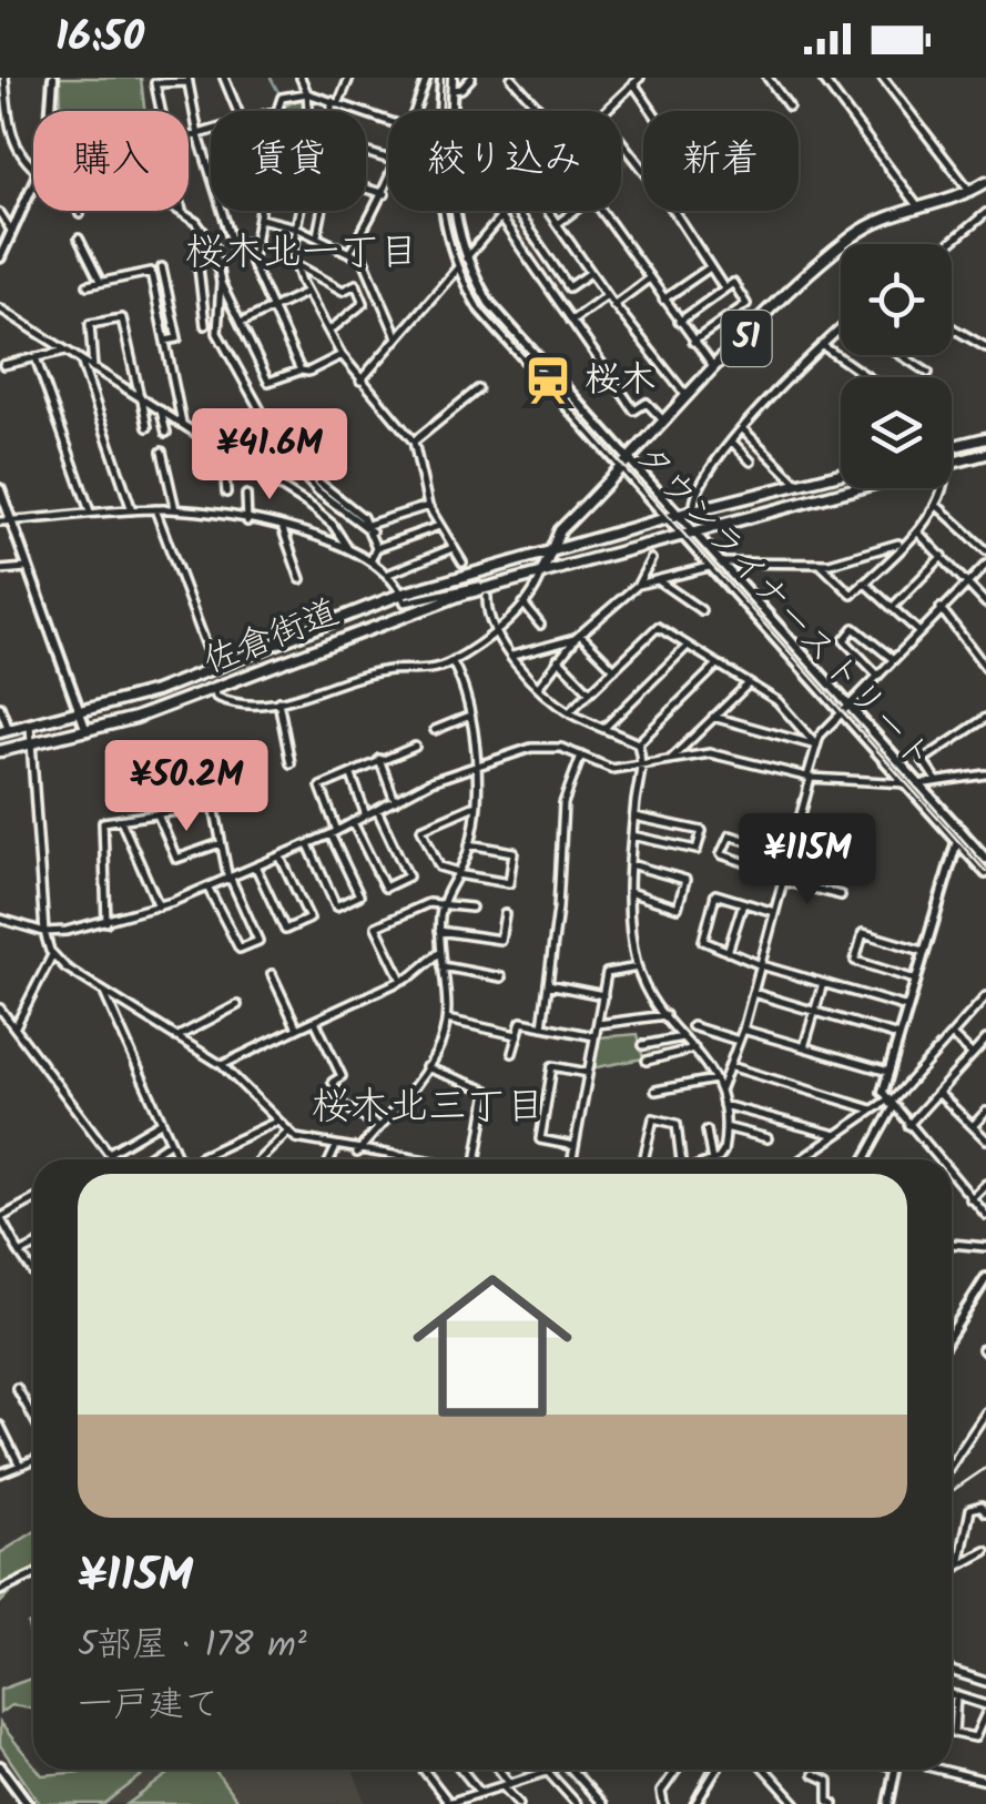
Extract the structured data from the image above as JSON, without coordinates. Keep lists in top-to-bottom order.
{
  "streets": {
    "highway": ["51", "佐倉街道"],
    "street": ["タウンライナーストリート"]
  },
  "crossings": [
    ["51", "タウンライナーストリート"],
    ["51", "佐倉街道"],
    ["タウンライナーストリート", "佐倉街道"]
  ],
  "districts": ["桜木北一丁目", "桜木北三丁目"],
  "places": {
    "station": ["桜木"]
  },
  "page": {
    "status": "16:50",
    "chip": [
      "購入",
      "賃貸",
      "絞り込み",
      "新着"
    ],
    "price": ["¥41.6M", "¥50.2M", "¥115M"],
    "list": [
      {
        "name": "¥115M",
        "note": "5部屋 · 178 m² · 一戸建て"
      }
    ]
  }
}
